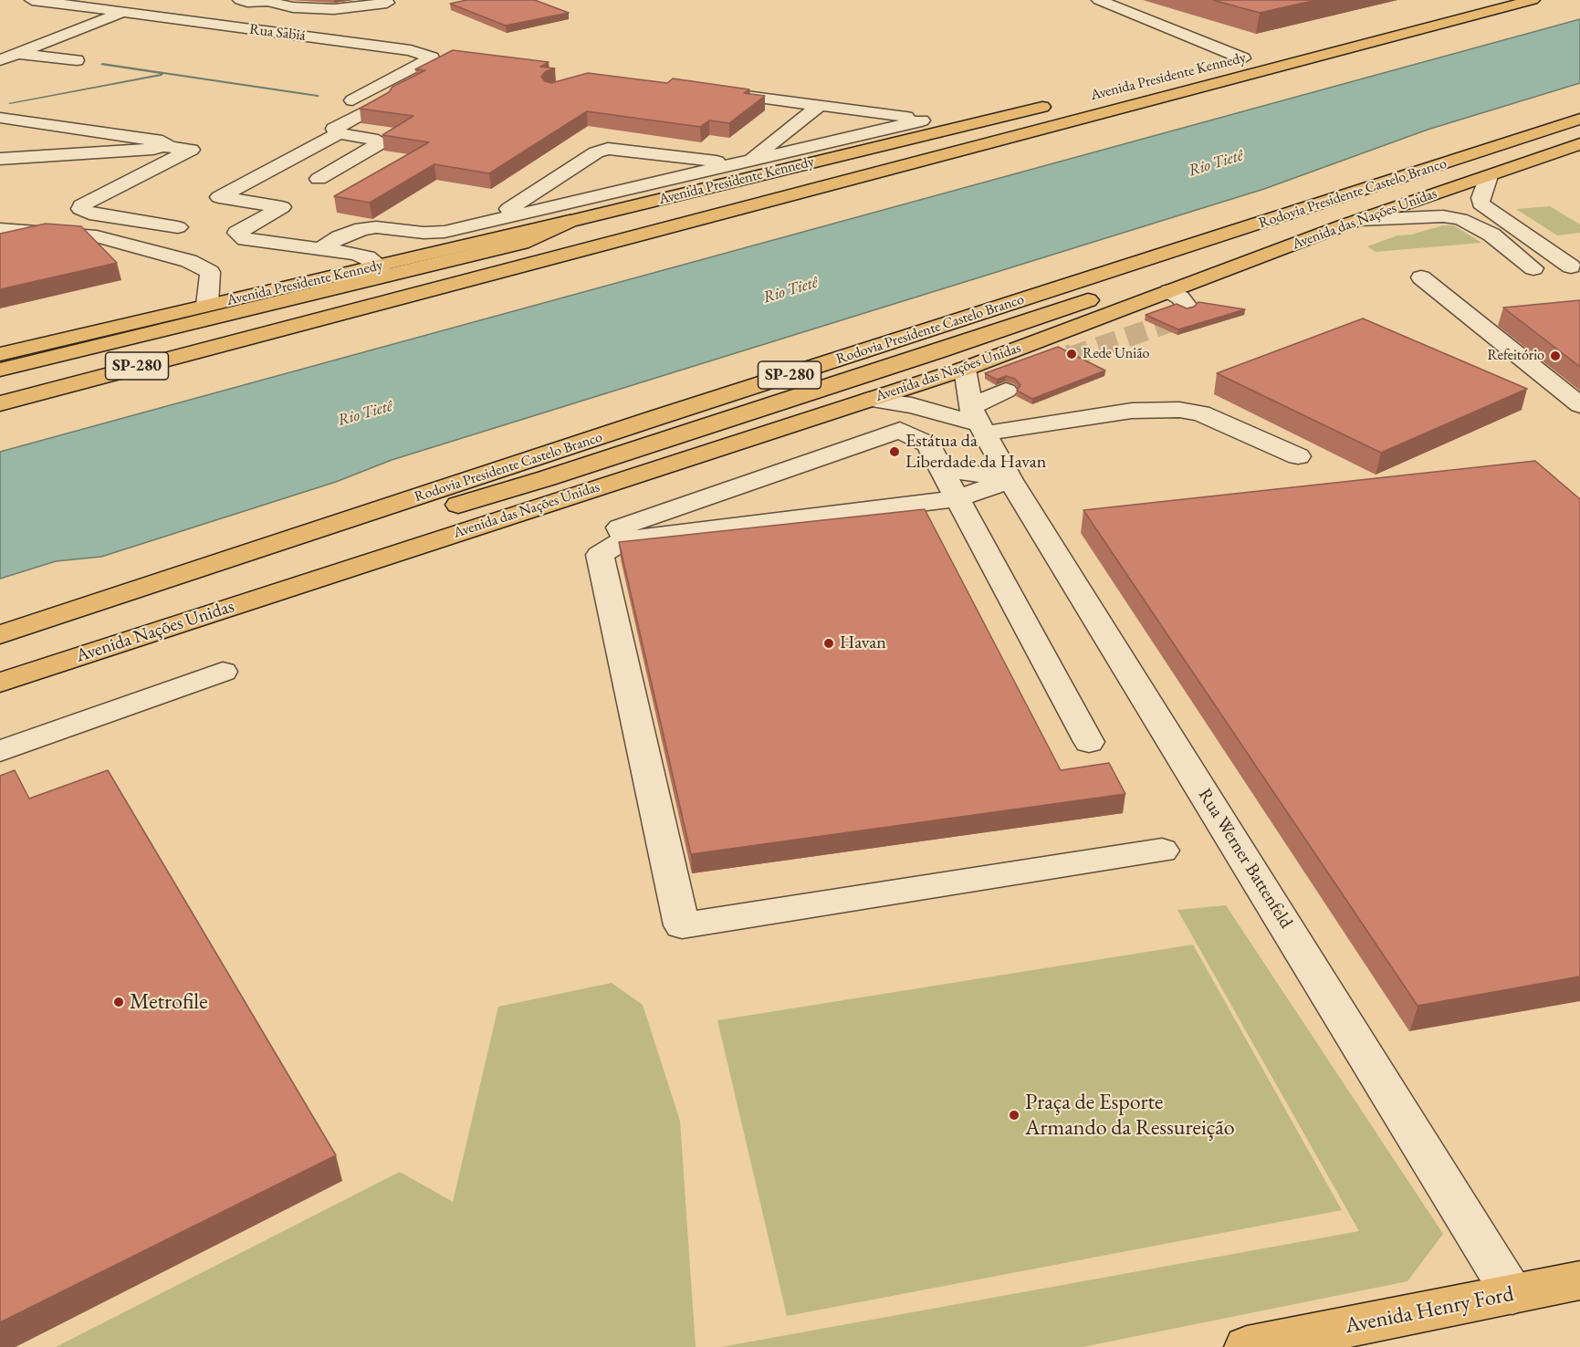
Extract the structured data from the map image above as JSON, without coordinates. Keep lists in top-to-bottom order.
{
  "streets": {
    "main road": [
      "Avenida Presidente Kennedy",
      "Rodovia Presidente Castelo Branco",
      "Avenida das Nações Unidas",
      "SP-280",
      "Avenida Nações Unidas",
      "Avenida Henry Ford"
    ],
    "street": ["Rua Sabiá", "Rua Werner Battenfeld"]
  },
  "crossings": [
    ["Avenida das Nações Unidas", "Avenida Nações Unidas"],
    ["Avenida das Nações Unidas", "Rua Werner Battenfeld"],
    ["Rua Werner Battenfeld", "Avenida Henry Ford"]
  ],
  "water": ["Rio Tietê"],
  "places": [
    "Rede União",
    "Refeitório",
    "Estátua da Liberdade da Havan",
    "Havan",
    "Metrofile",
    "Praça de Esporte Armando da Ressureição"
  ]
}
